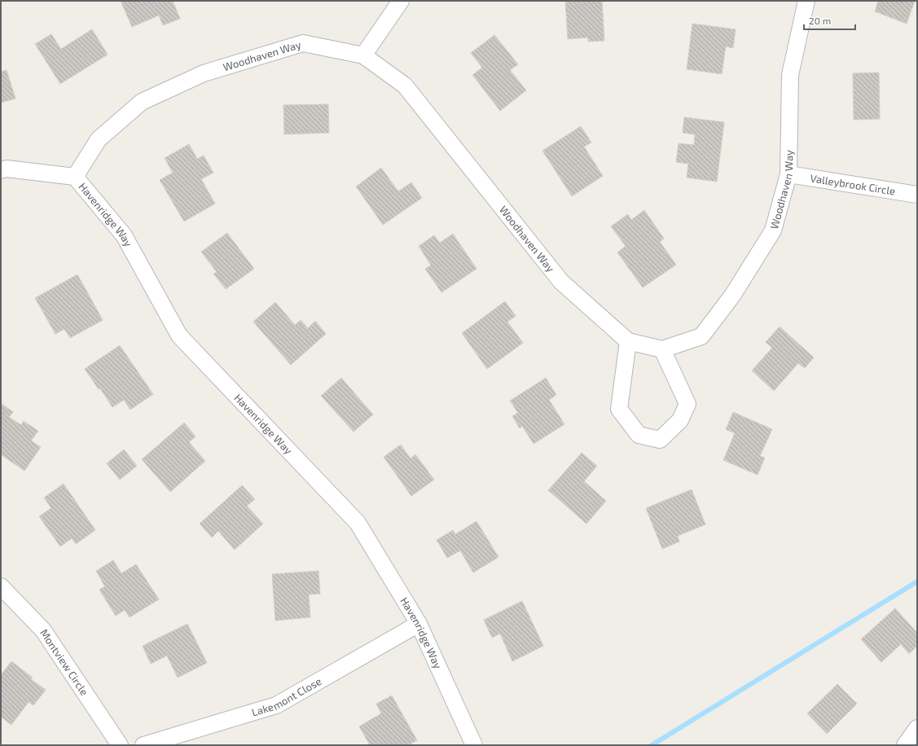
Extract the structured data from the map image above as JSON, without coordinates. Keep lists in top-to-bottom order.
{
  "streets": {
    "street": [
      "Woodhaven Way",
      "Valleybrook Circle",
      "Havenridge Way",
      "Montview Circle",
      "Lakemont Close"
    ]
  },
  "crossings": [
    ["Woodhaven Way", "Valleybrook Circle"],
    ["Woodhaven Way", "Havenridge Way"],
    ["Havenridge Way", "Lakemont Close"]
  ],
  "scale_bar": "20 m"
}
